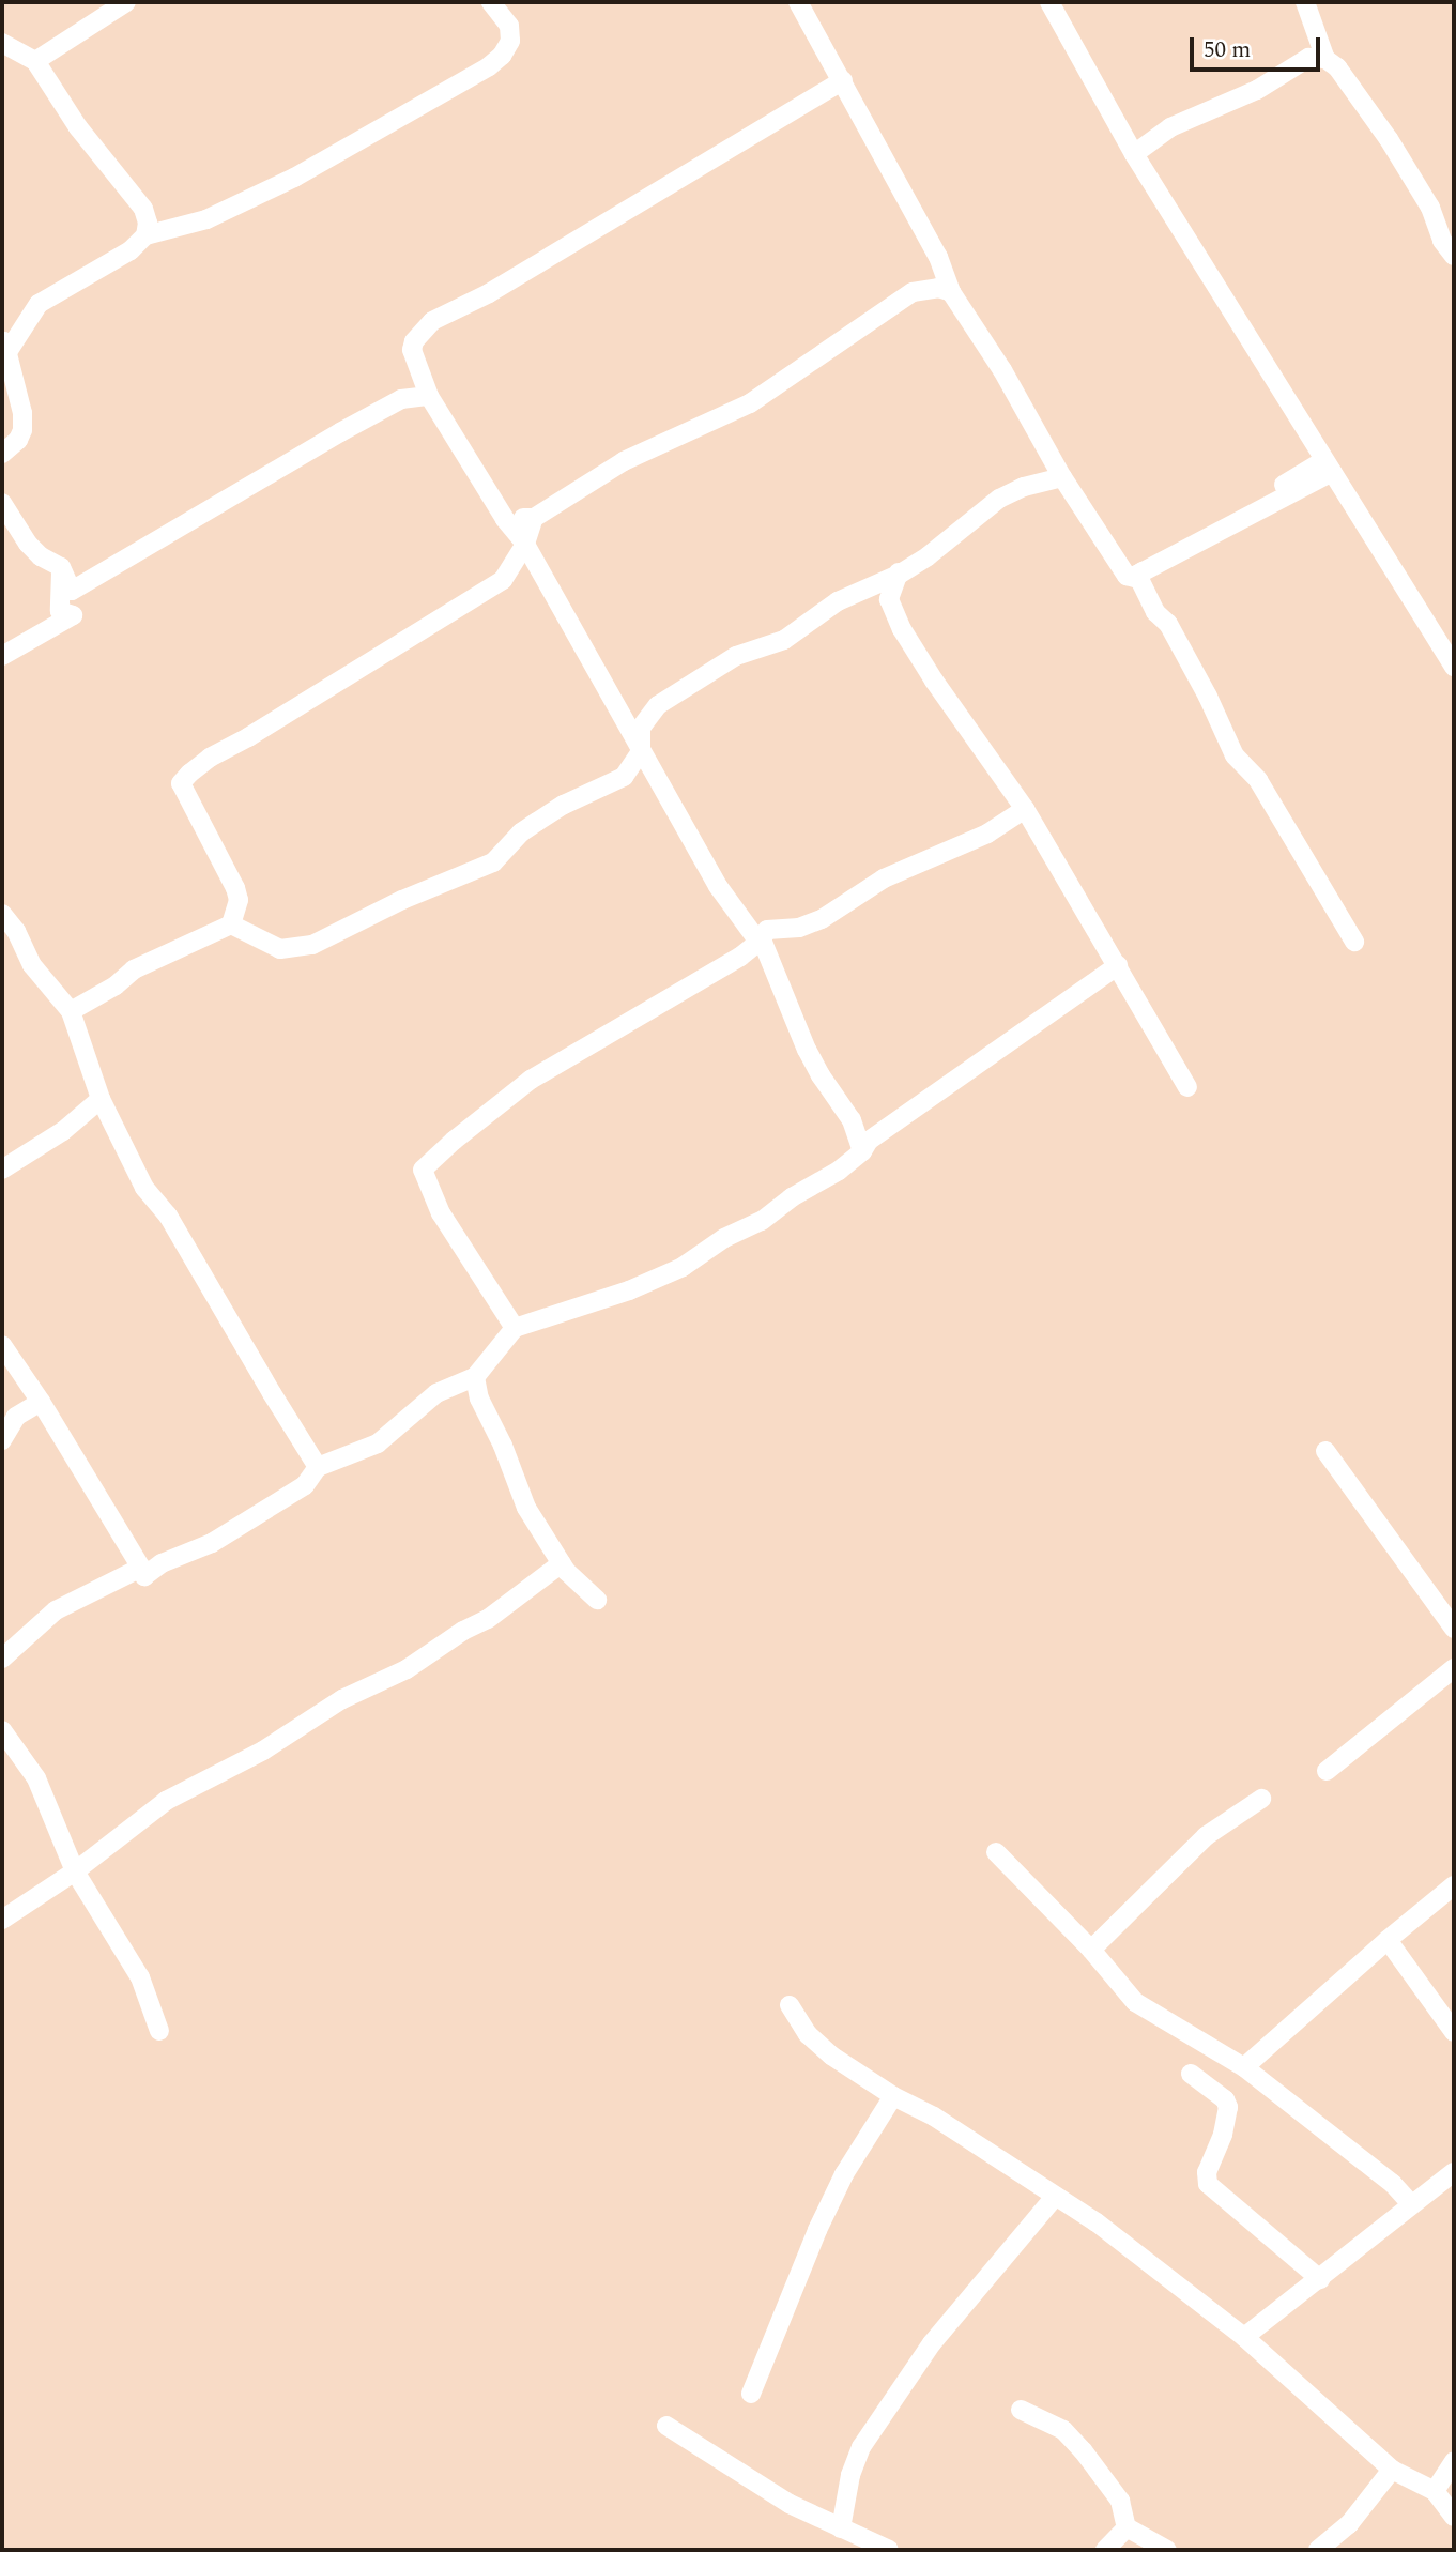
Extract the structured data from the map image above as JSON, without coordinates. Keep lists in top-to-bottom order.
{
  "scale_bar": "50 m"
}
